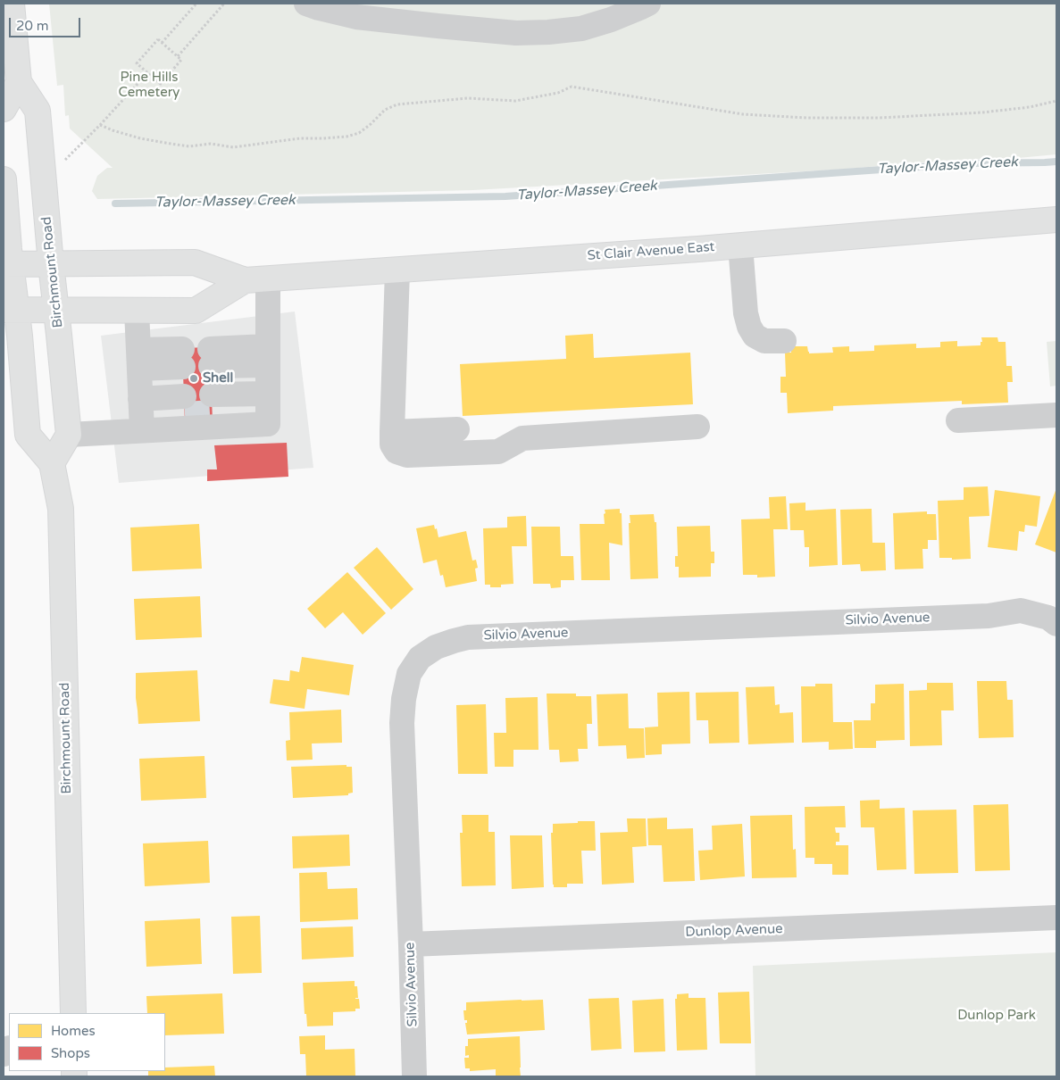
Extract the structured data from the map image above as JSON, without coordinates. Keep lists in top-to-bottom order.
{
  "streets": {
    "main road": ["St Clair Avenue East", "Birchmount Road"],
    "street": ["Silvio Avenue", "Dunlop Avenue"]
  },
  "crossings": [
    ["St Clair Avenue East", "Birchmount Road"],
    ["Silvio Avenue", "Dunlop Avenue"]
  ],
  "water": ["Taylor-Massey Creek"],
  "parks": ["Pine Hills Cemetery", "Dunlop Park"],
  "places": ["Shell"],
  "legend": ["Homes", "Shops"],
  "scale_bar": "20 m"
}
